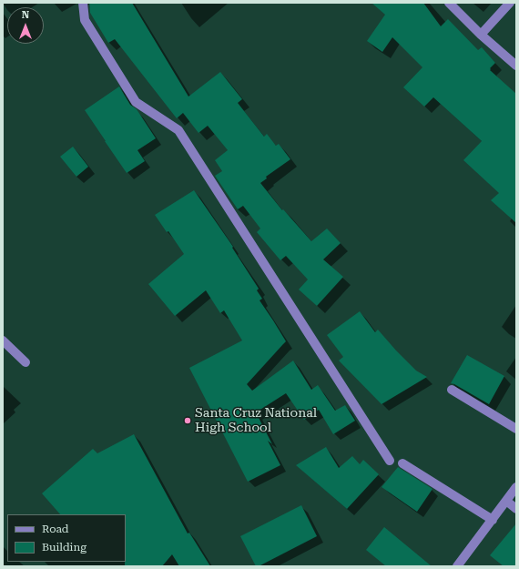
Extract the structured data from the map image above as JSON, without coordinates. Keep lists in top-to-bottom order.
{
  "places": ["Santa Cruz National High School"],
  "legend": ["Road", "Building"],
  "north": "top"
}
